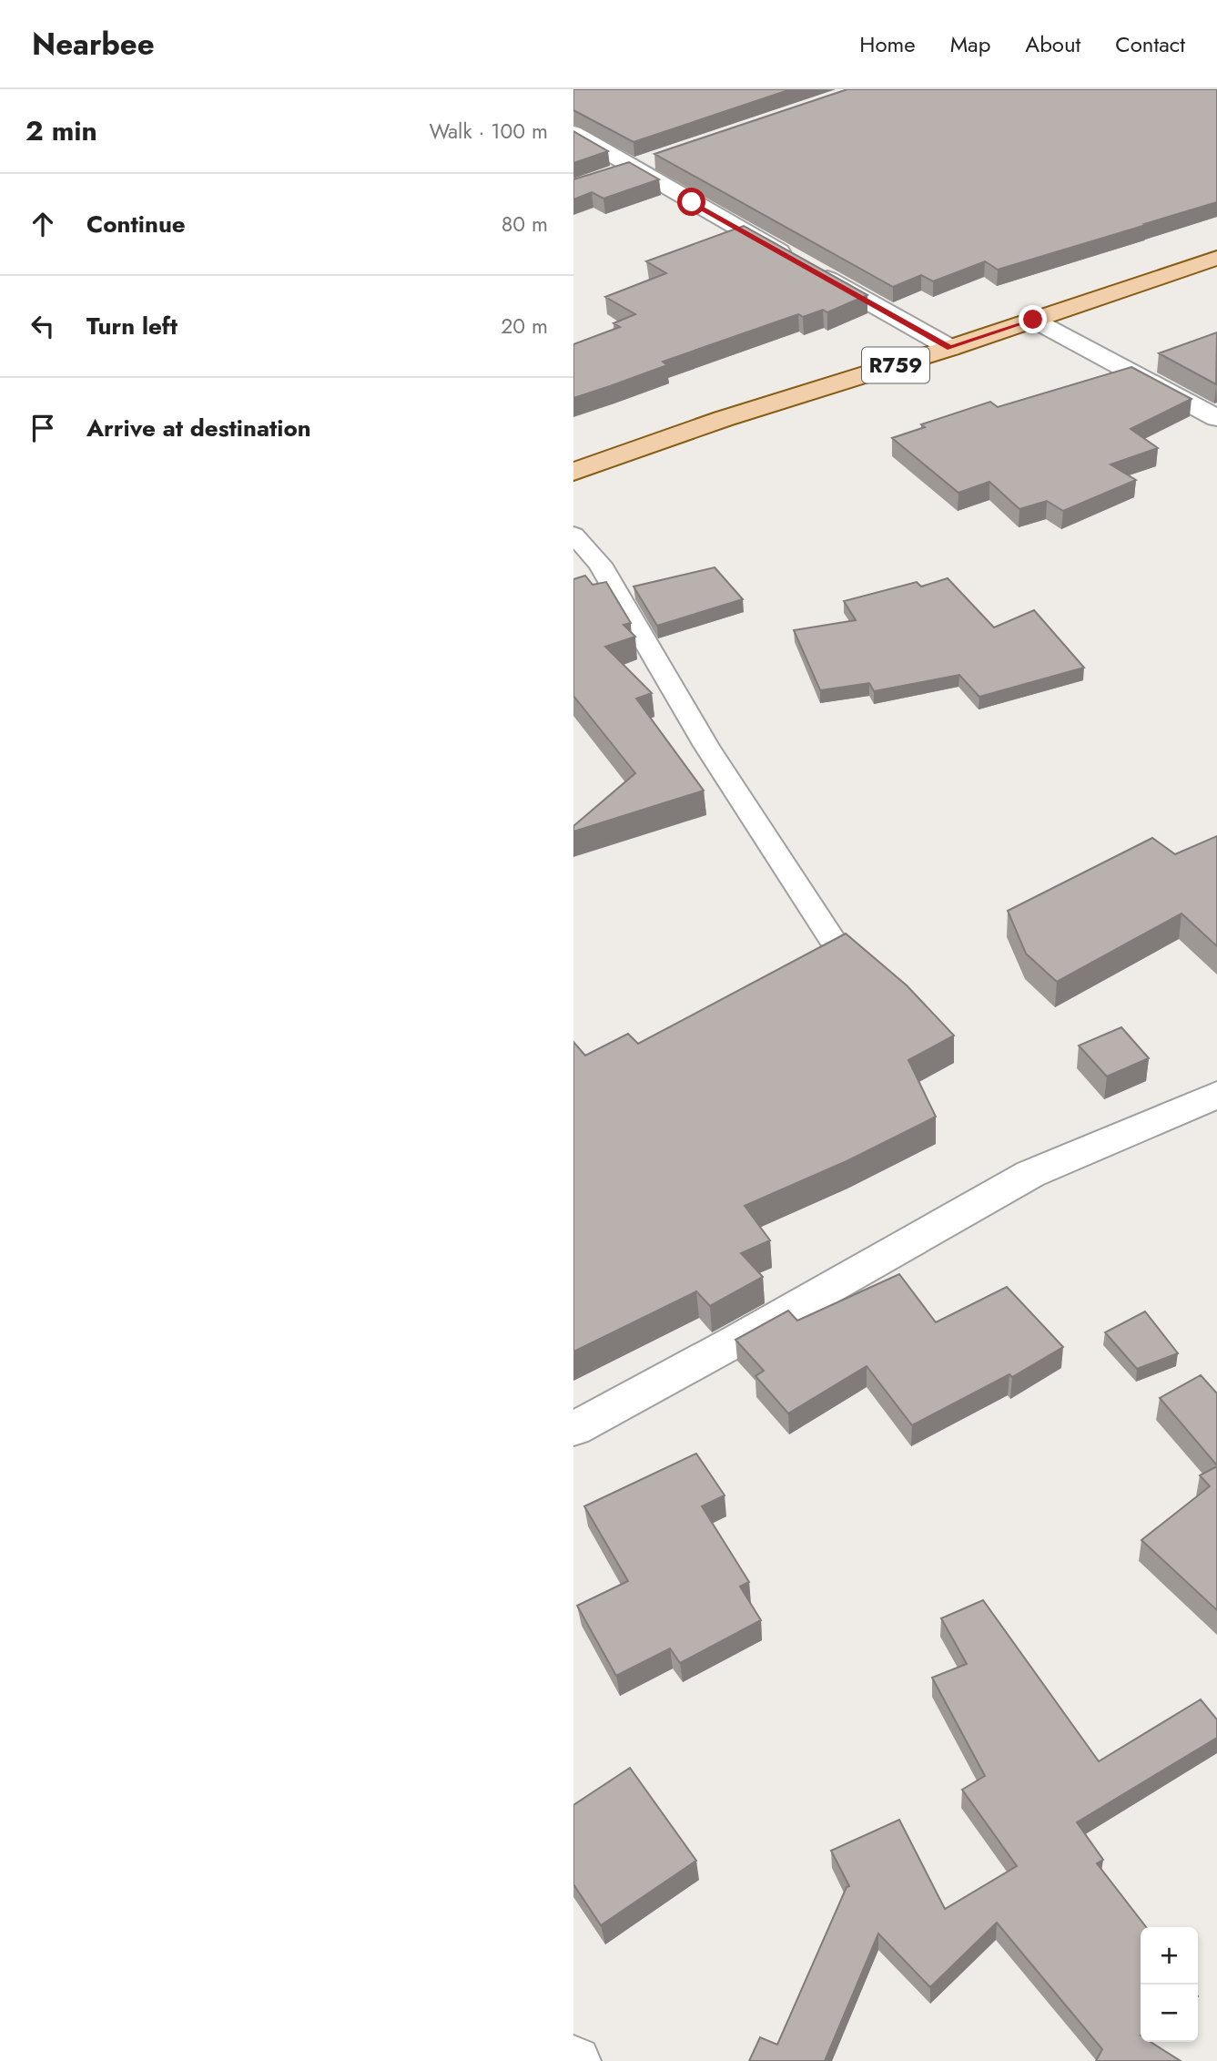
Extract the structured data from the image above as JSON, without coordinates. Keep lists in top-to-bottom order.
{
  "streets": {
    "main road": ["R759"]
  },
  "page": {
    "header": "Nearbee",
    "nav": [
      "Home",
      "Map",
      "About",
      "Contact"
    ],
    "heading": ["2 min", "Walk · 100 m"],
    "list": [
      ["Continue", "80 m"],
      ["Turn left", "20 m"],
      "Arrive at destination"
    ],
    "map_buttons": ["+", "−"]
  }
}
